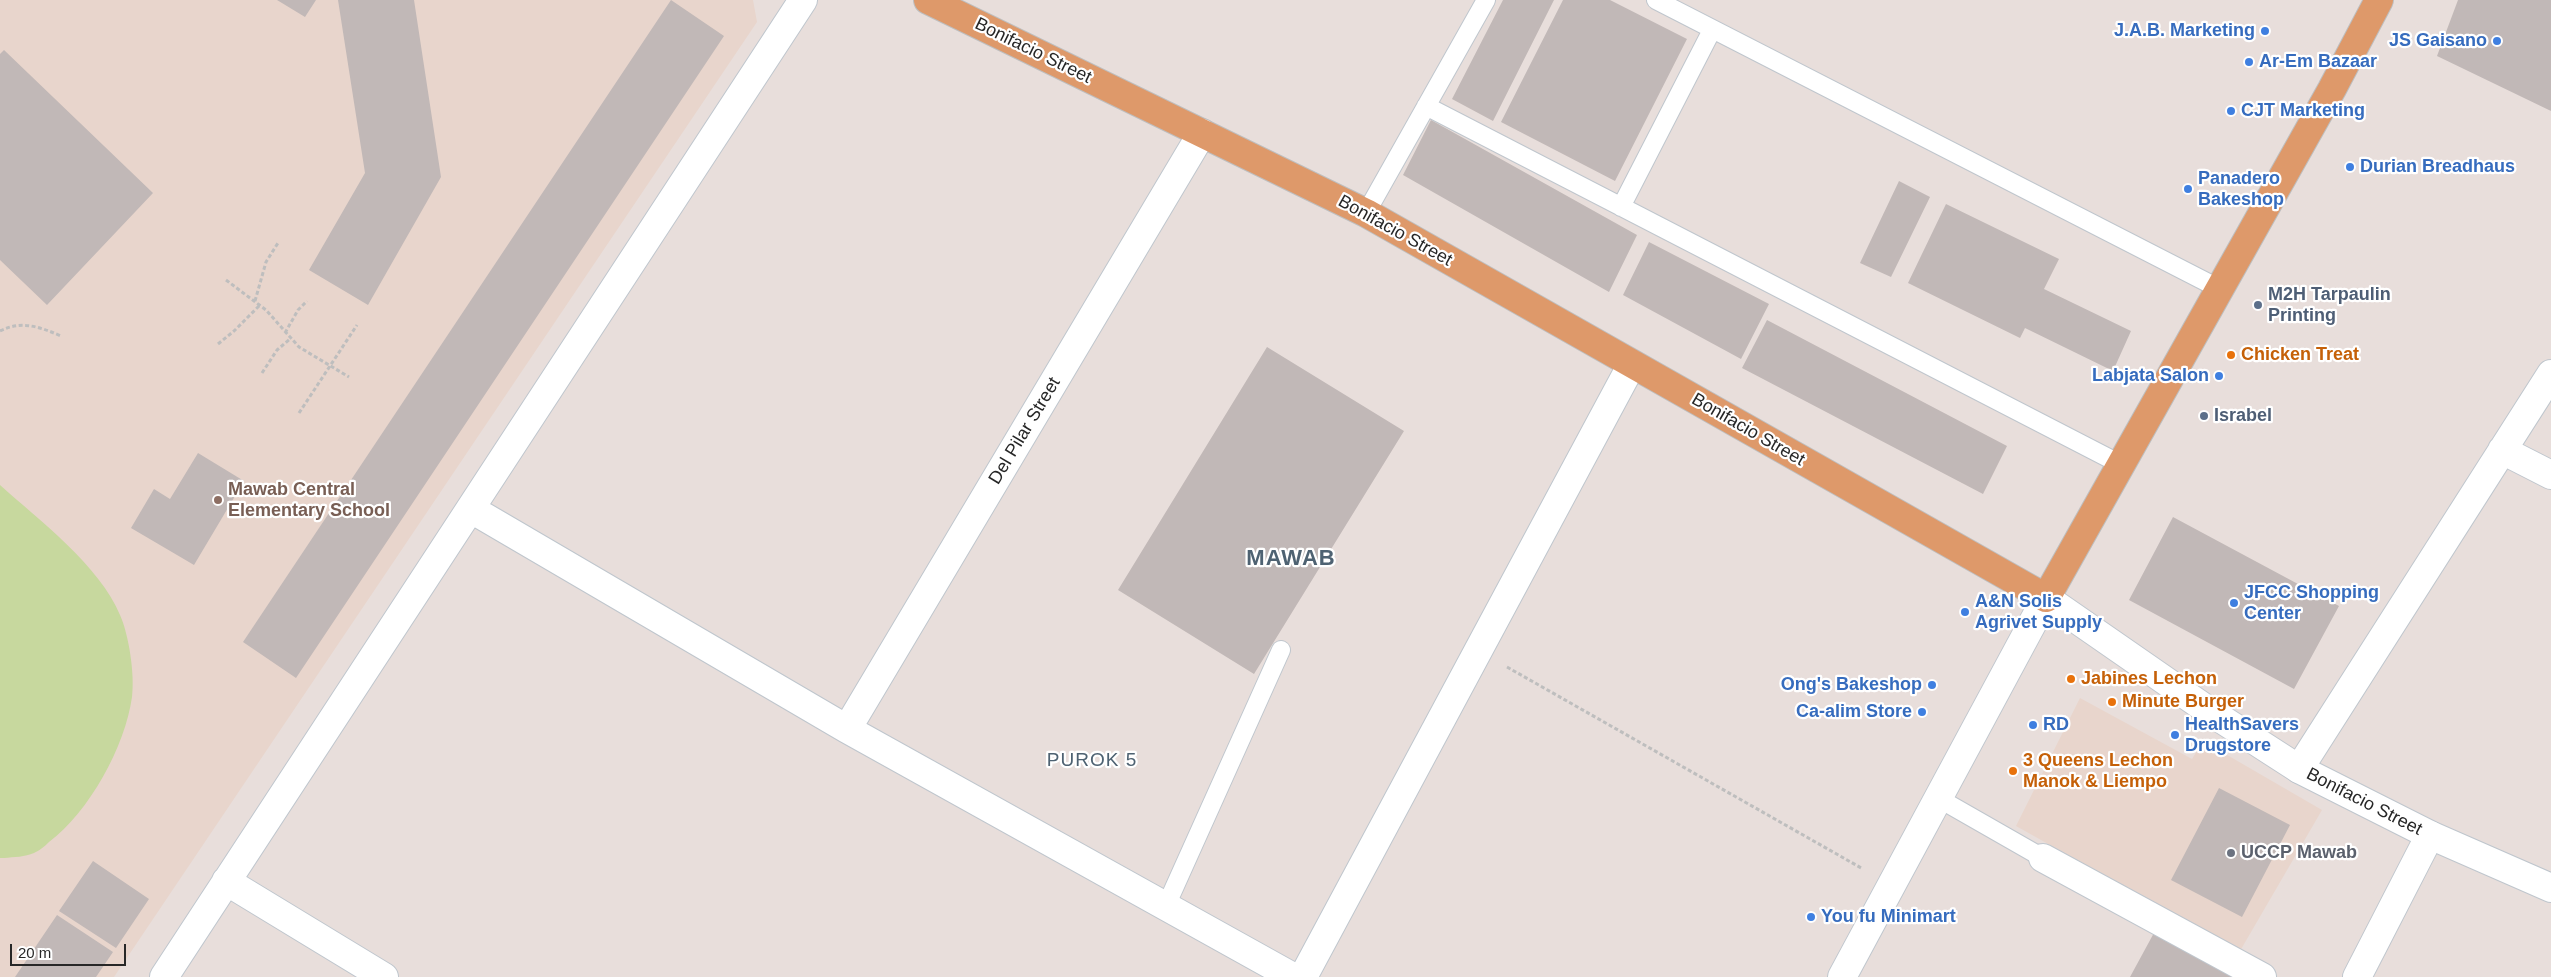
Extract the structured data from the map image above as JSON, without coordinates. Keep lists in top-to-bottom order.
{
  "streets": {
    "main road": ["Bonifacio Street"],
    "street": ["Del Pilar Street"]
  },
  "crossings": [
    ["Bonifacio Street", "Del Pilar Street"]
  ],
  "districts": ["MAWAB", "PUROK 5"],
  "places": [
    "J.A.B. Marketing",
    "JS Gaisano",
    "Ar-Em Bazaar",
    "CJT Marketing",
    "Durian Breadhaus",
    "Panadero Bakeshop",
    "M2H Tarpaulin Printing",
    "Chicken Treat",
    "Labjata Salon",
    "Israbel",
    "Mawab Central Elementary School",
    "JFCC Shopping Center",
    "A&N Solis Agrivet Supply",
    "Jabines Lechon",
    "Ong's Bakeshop",
    "Minute Burger",
    "Ca-alim Store",
    "RD",
    "HealthSavers Drugstore",
    "3 Queens Lechon Manok & Liempo",
    "UCCP Mawab",
    "You fu Minimart"
  ],
  "scale_bar": "20 m"
}
